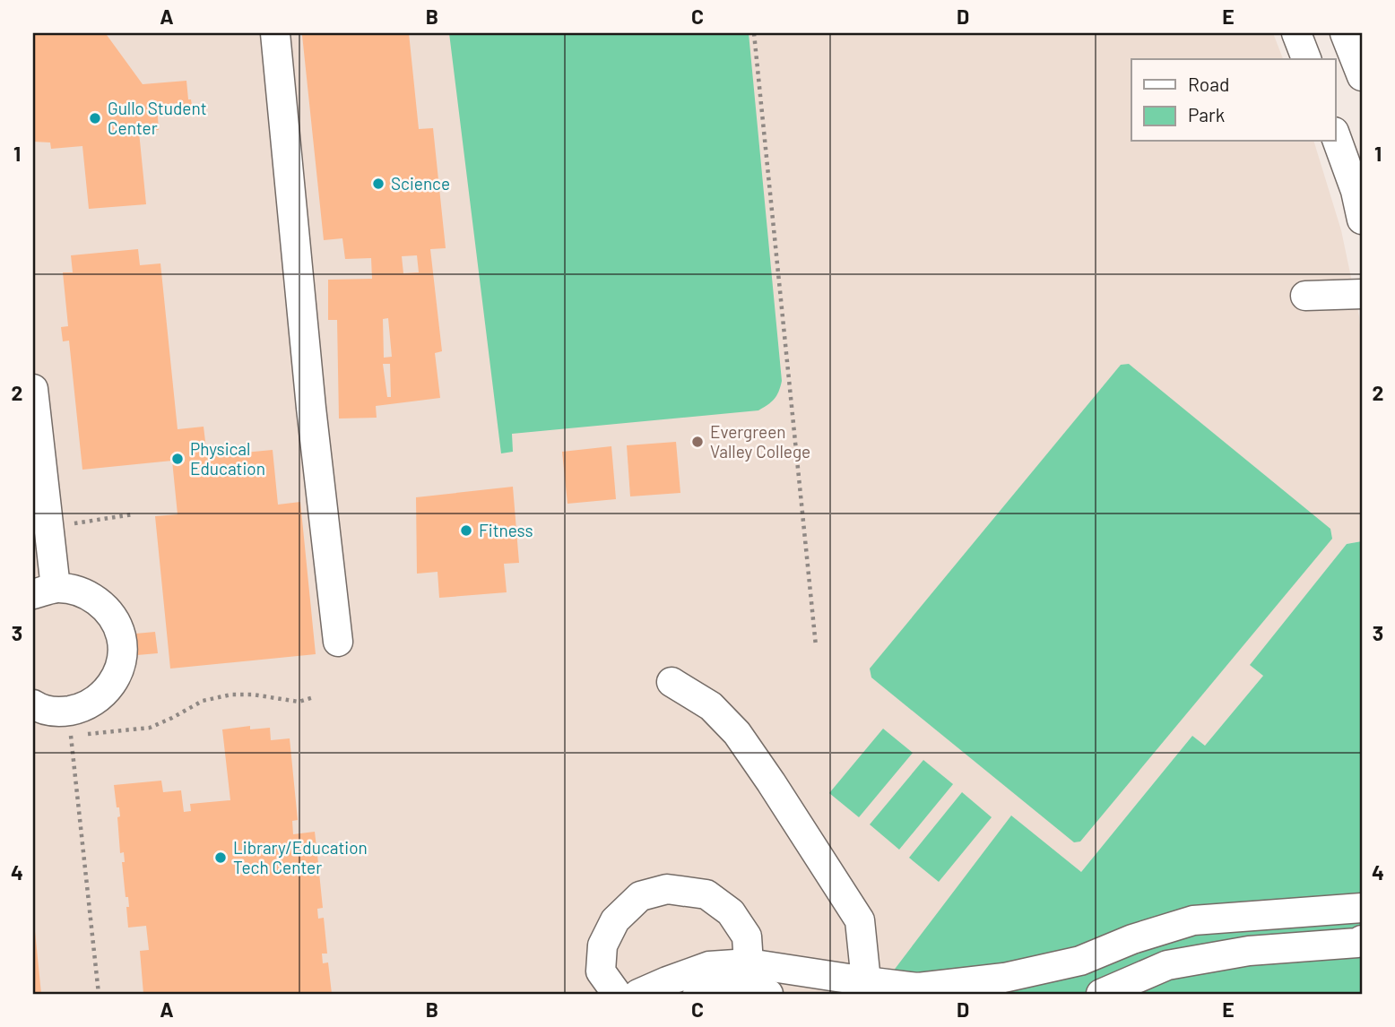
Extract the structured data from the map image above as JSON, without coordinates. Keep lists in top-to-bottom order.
{
  "places": [
    "Gullo Student Center",
    "Science",
    "Evergreen Valley College",
    "Physical Education",
    "Fitness",
    "Library/Education Tech Center"
  ],
  "legend": ["Road", "Park"],
  "grid": {
    "columns": [
      "A",
      "B",
      "C",
      "D",
      "E"
    ],
    "rows": [
      "1",
      "2",
      "3",
      "4"
    ]
  }
}
